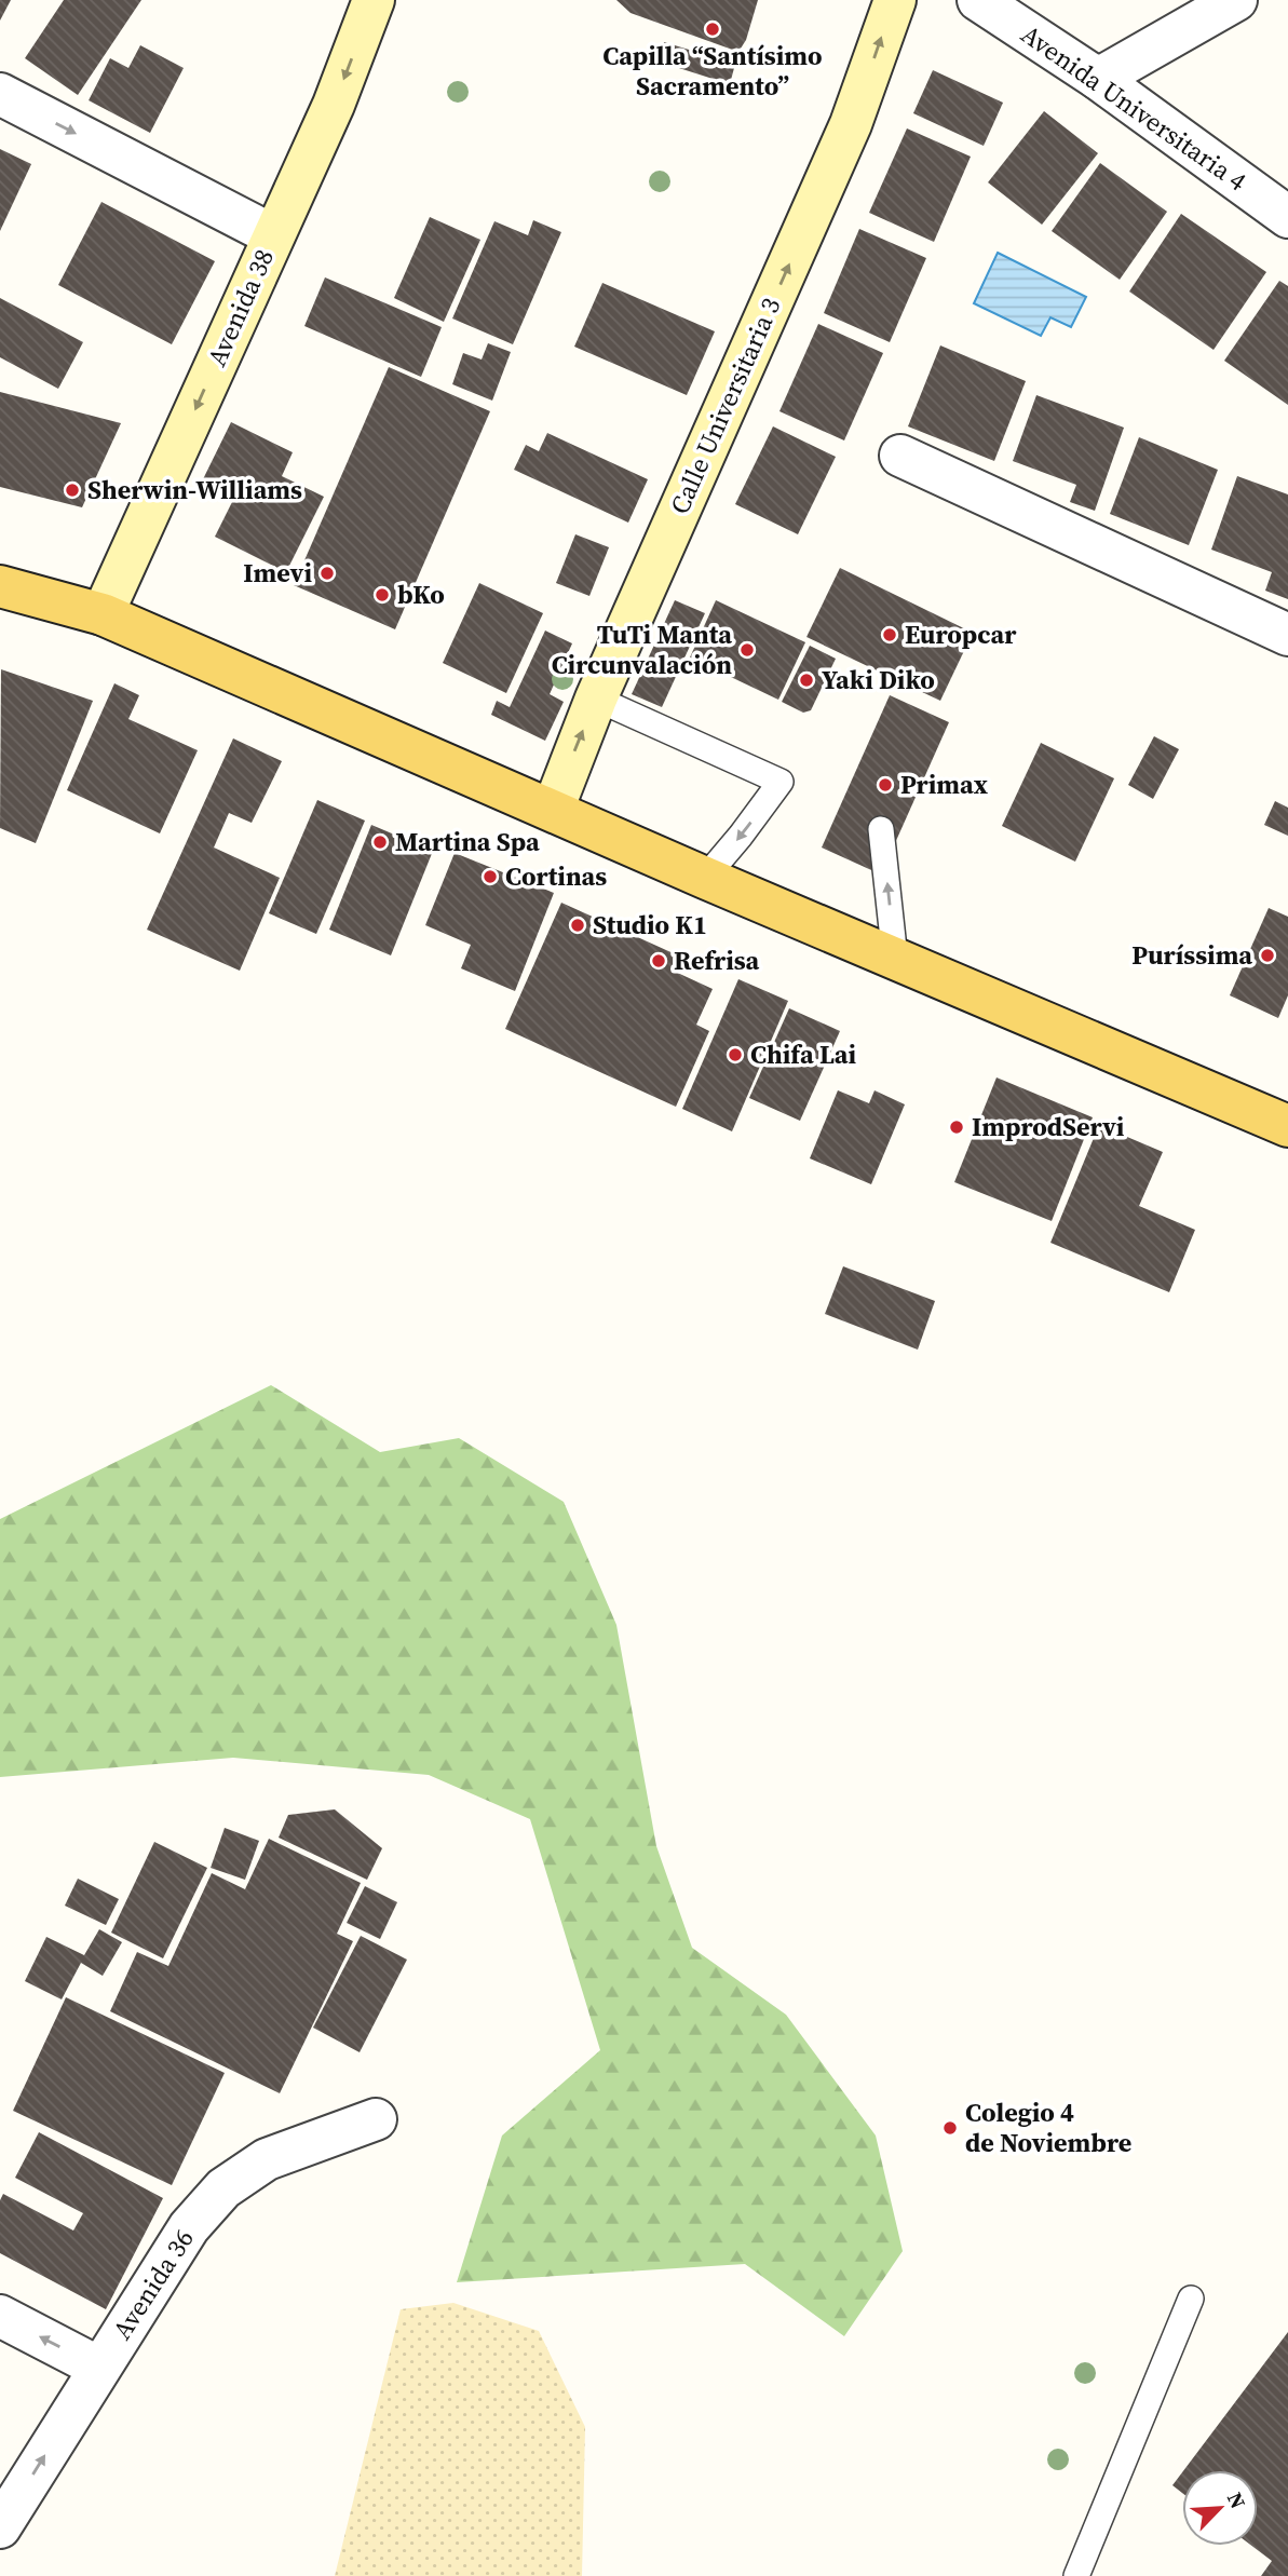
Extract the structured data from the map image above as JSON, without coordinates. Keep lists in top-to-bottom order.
{
  "streets": {
    "street": [
      "Avenida Universitaria 4",
      "Avenida 38",
      "Calle Universitaria 3",
      "Avenida 36"
    ]
  },
  "one_way": ["Avenida 38", "Calle Universitaria 3"],
  "places": [
    "Capilla “Santísimo Sacramento”",
    "Sherwin-Williams",
    "Imevi",
    "bKo",
    "Europcar",
    "TuTi Manta Circunvalación",
    "Yaki Diko",
    "Primax",
    "Martina Spa",
    "Cortinas",
    "Studio K1",
    "Puríssima",
    "Refrisa",
    "Chifa Lai",
    "ImprodServi",
    "Colegio 4 de Noviembre"
  ],
  "north": "top right"
}
